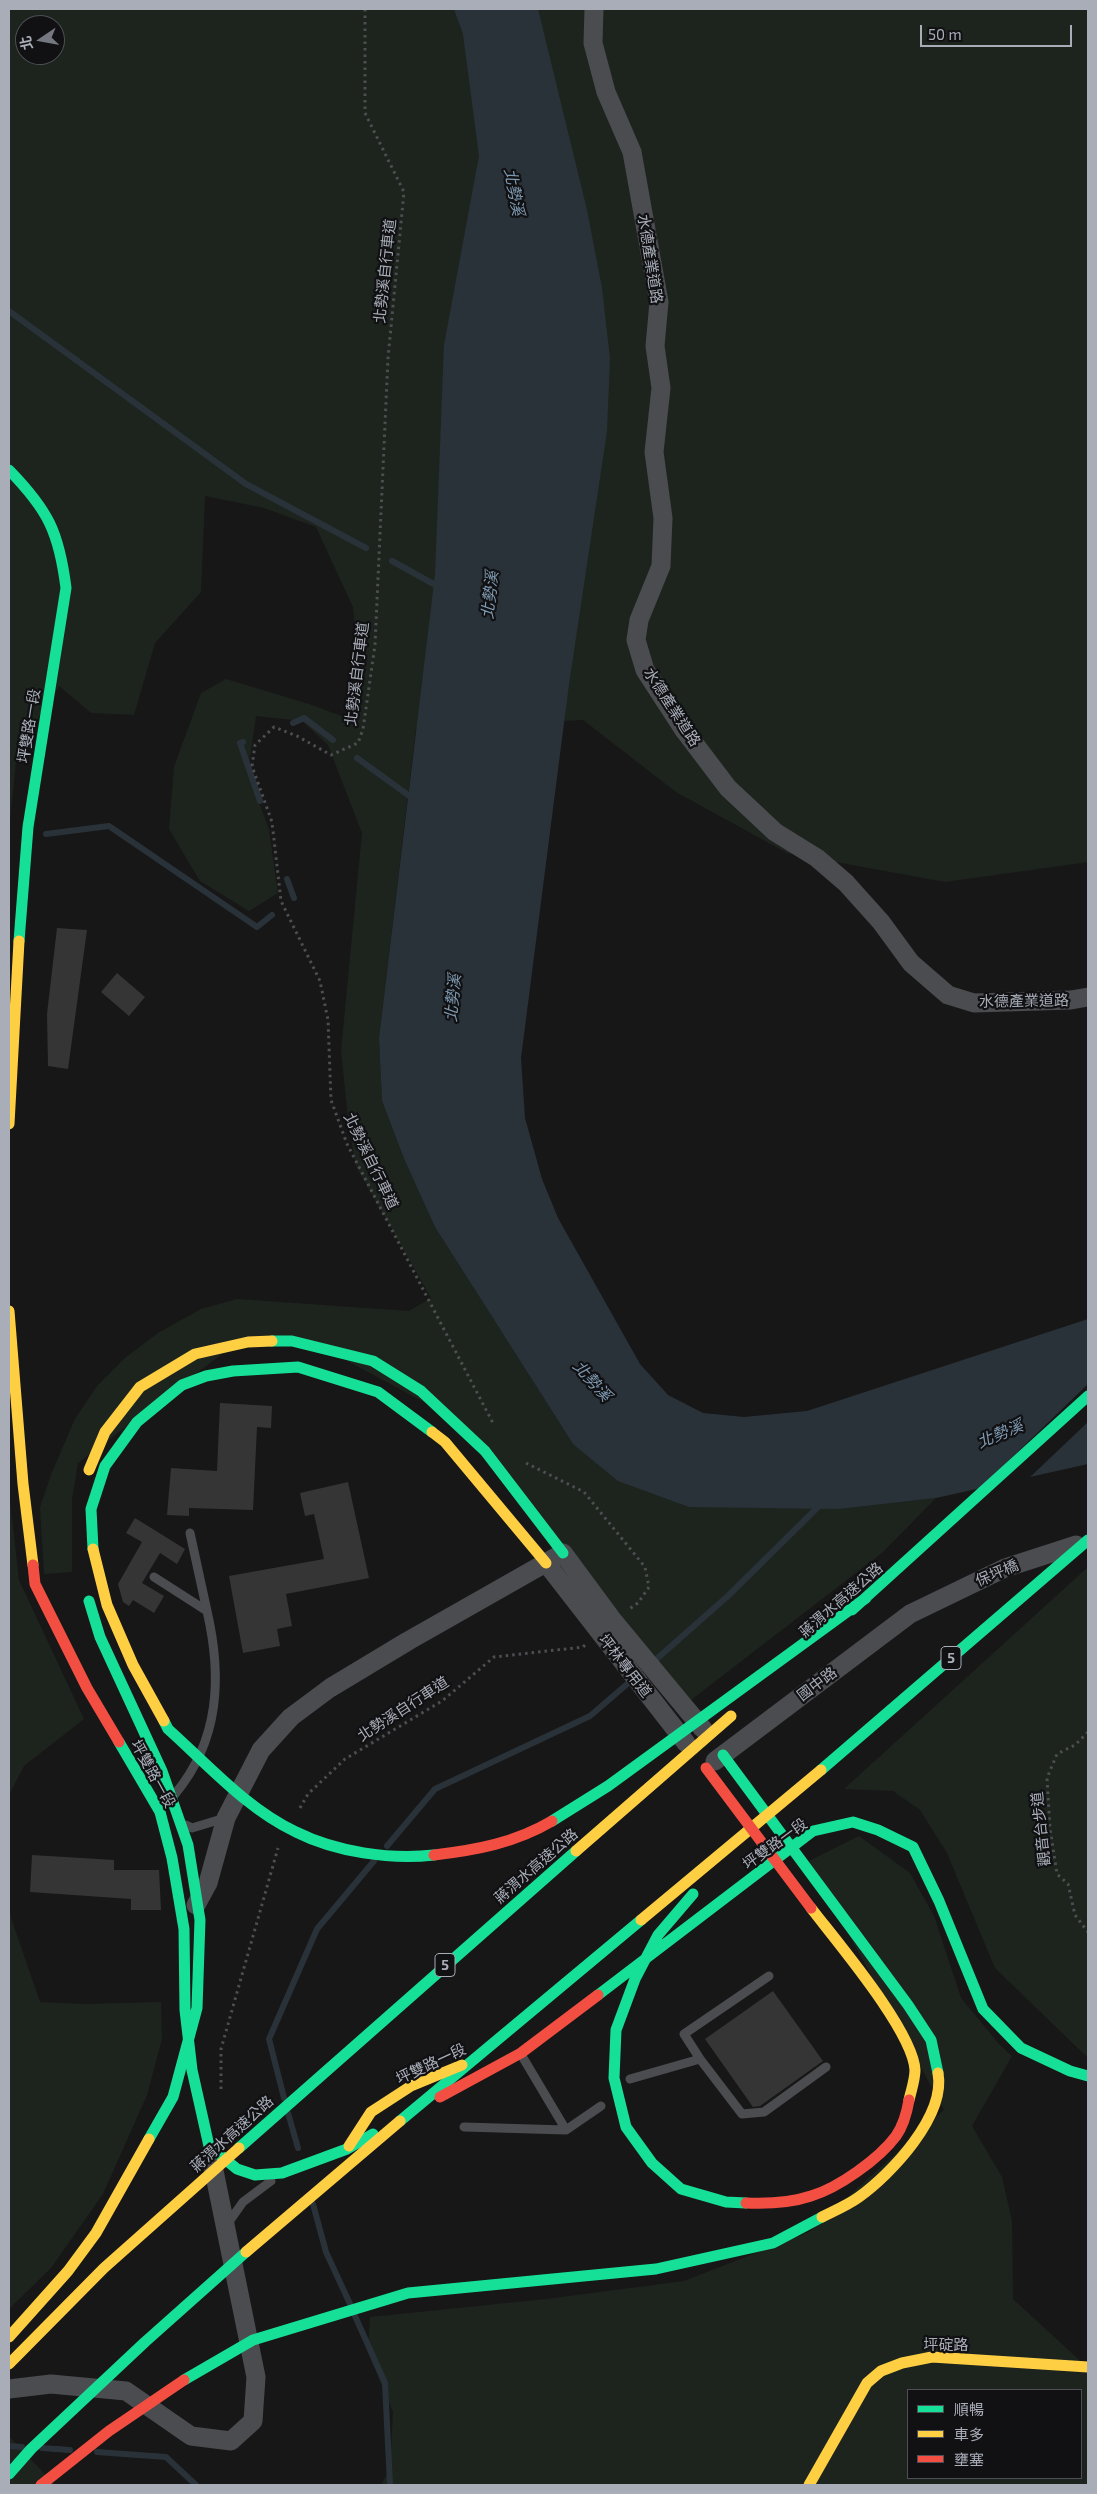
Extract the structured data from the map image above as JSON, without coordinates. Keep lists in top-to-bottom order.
{
  "streets": {
    "main road": [
      "坪雙路一段",
      "蔣渭水高速公路",
      "5",
      "坪碇路"
    ],
    "street": [
      "水德產業道路",
      "保坪橋",
      "坪林專用道",
      "國中路"
    ],
    "path": ["北勢溪自行車道", "觀音台步道"]
  },
  "crossings": [
    ["北勢溪自行車道", "坪林專用道"],
    ["保坪橋", "5"],
    ["保坪橋", "國中路"],
    ["坪林專用道", "國中路"]
  ],
  "water": ["北勢溪"],
  "legend": ["順暢", "車多", "壅塞"],
  "scale_bar": "50 m",
  "north": "left"
}
